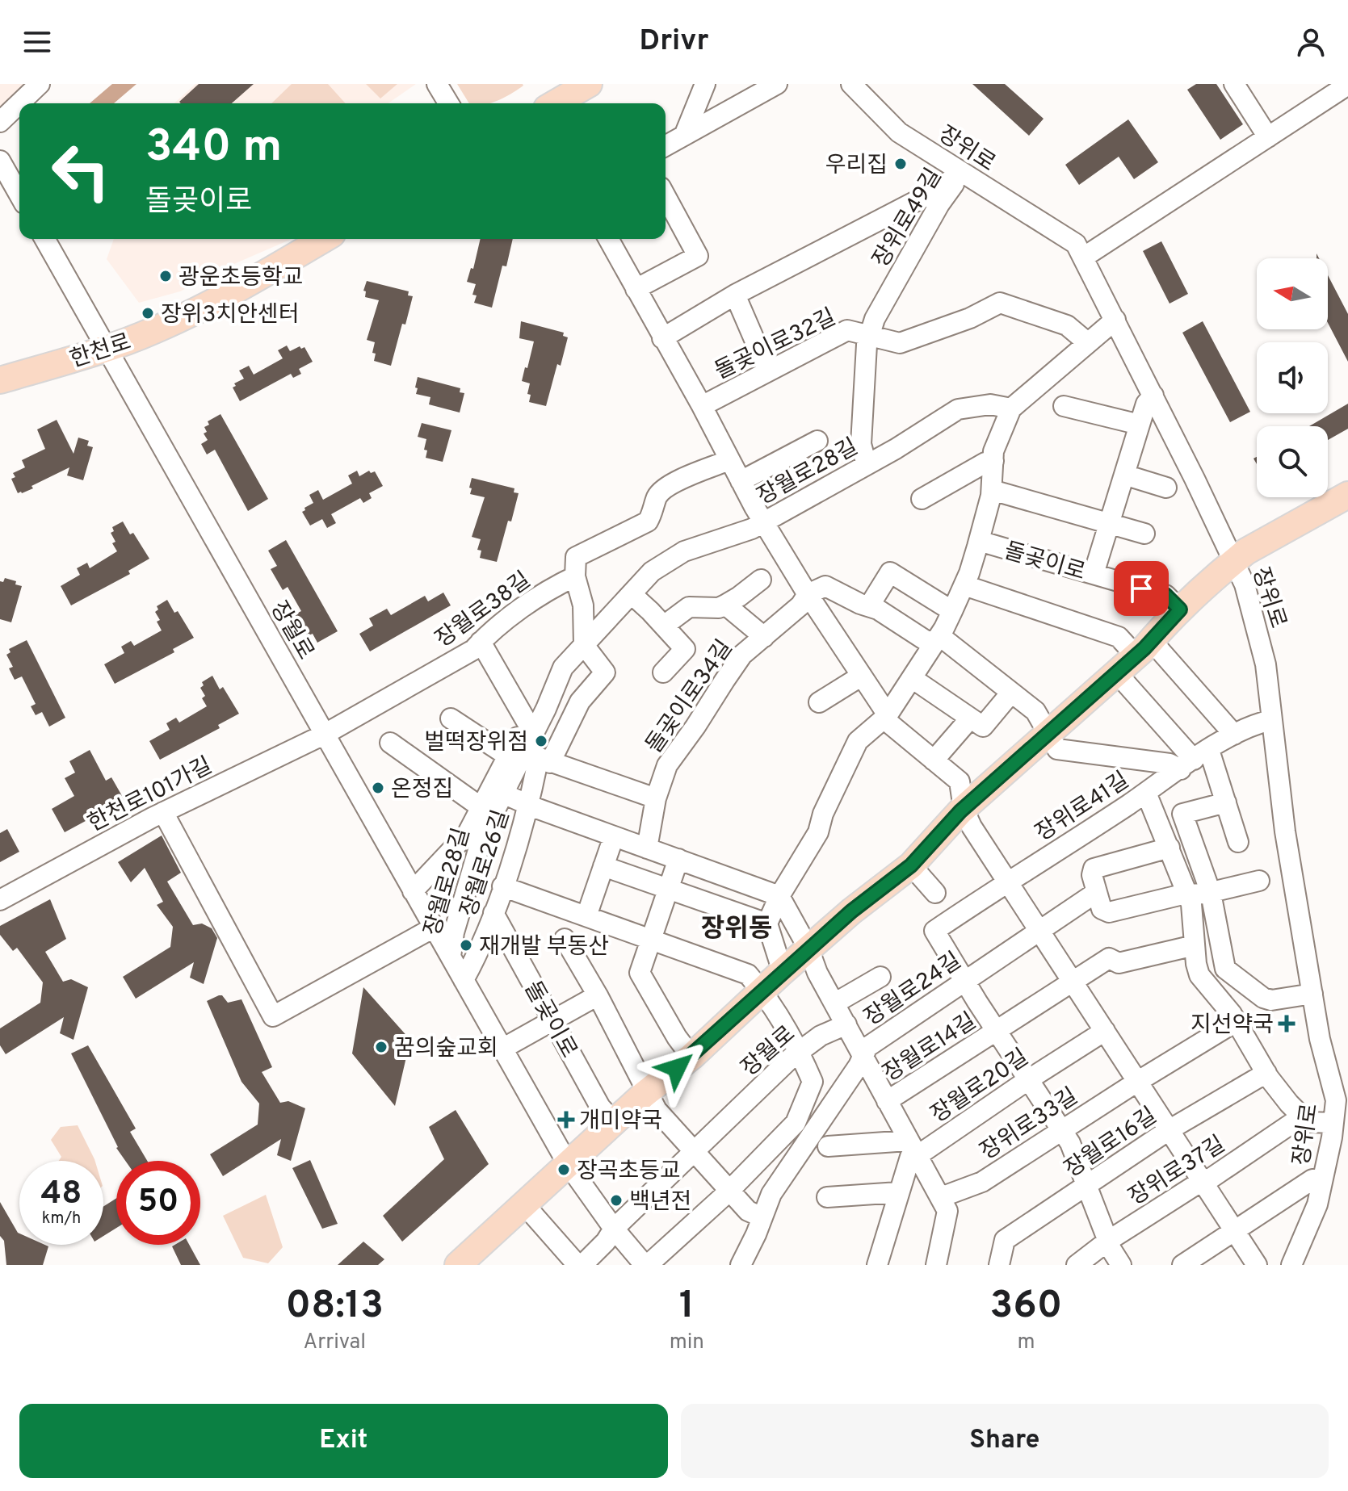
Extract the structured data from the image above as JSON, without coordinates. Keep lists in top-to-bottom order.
{
  "streets": {
    "main road": ["한천로"],
    "street": [
      "장위로",
      "장위로49길",
      "돌곶이로32길",
      "장월로28길",
      "돌곶이로",
      "장월로38길",
      "장월로",
      "돌곶이로34길",
      "한천로101가길",
      "장위로41길",
      "장월로26길",
      "장월로24길",
      "장월로14길",
      "장월로20길",
      "장위로33길",
      "장월로16길",
      "장위로37길"
    ]
  },
  "crossings": [
    ["장위로", "장위로49길"],
    ["장위로", "장위로41길"],
    ["장위로49길", "돌곶이로32길"],
    ["장위로49길", "장월로28길"],
    ["돌곶이로32길", "장월로28길"],
    ["돌곶이로32길", "돌곶이로34길"],
    ["한천로", "장월로"],
    ["장월로28길", "장월로"],
    ["장월로28길", "장월로26길"],
    ["돌곶이로", "장월로26길"],
    ["장월로38길", "장월로"],
    ["장월로38길", "한천로101가길"],
    ["장월로", "한천로101가길"],
    ["장월로", "장월로26길"],
    ["장월로", "장월로24길"],
    ["장위로41길", "장월로14길"],
    ["장월로24길", "장월로14길"],
    ["장월로14길", "장월로20길"],
    ["장월로14길", "장위로33길"],
    ["장월로14길", "장월로16길"],
    ["장월로14길", "장위로37길"]
  ],
  "districts": ["장위동"],
  "places": {
    "other": [
      "우리집",
      "광운초등학교",
      "장위3치안센터",
      "벌떡장위점",
      "온정집",
      "재개발 부동산",
      "꿈의숲교회",
      "장곡초등교",
      "백년전"
    ],
    "health": ["지선약국", "개미약국"]
  },
  "north": "left",
  "page": {
    "header": "Drivr",
    "turn": ["340 m", "돌곶이로"],
    "speed": "48 km/h",
    "limit": "50",
    "eta": [
      "08:13",
      "Arrival",
      "1",
      "min",
      "360",
      "m"
    ],
    "buttons": ["Exit", "Share"]
  }
}
